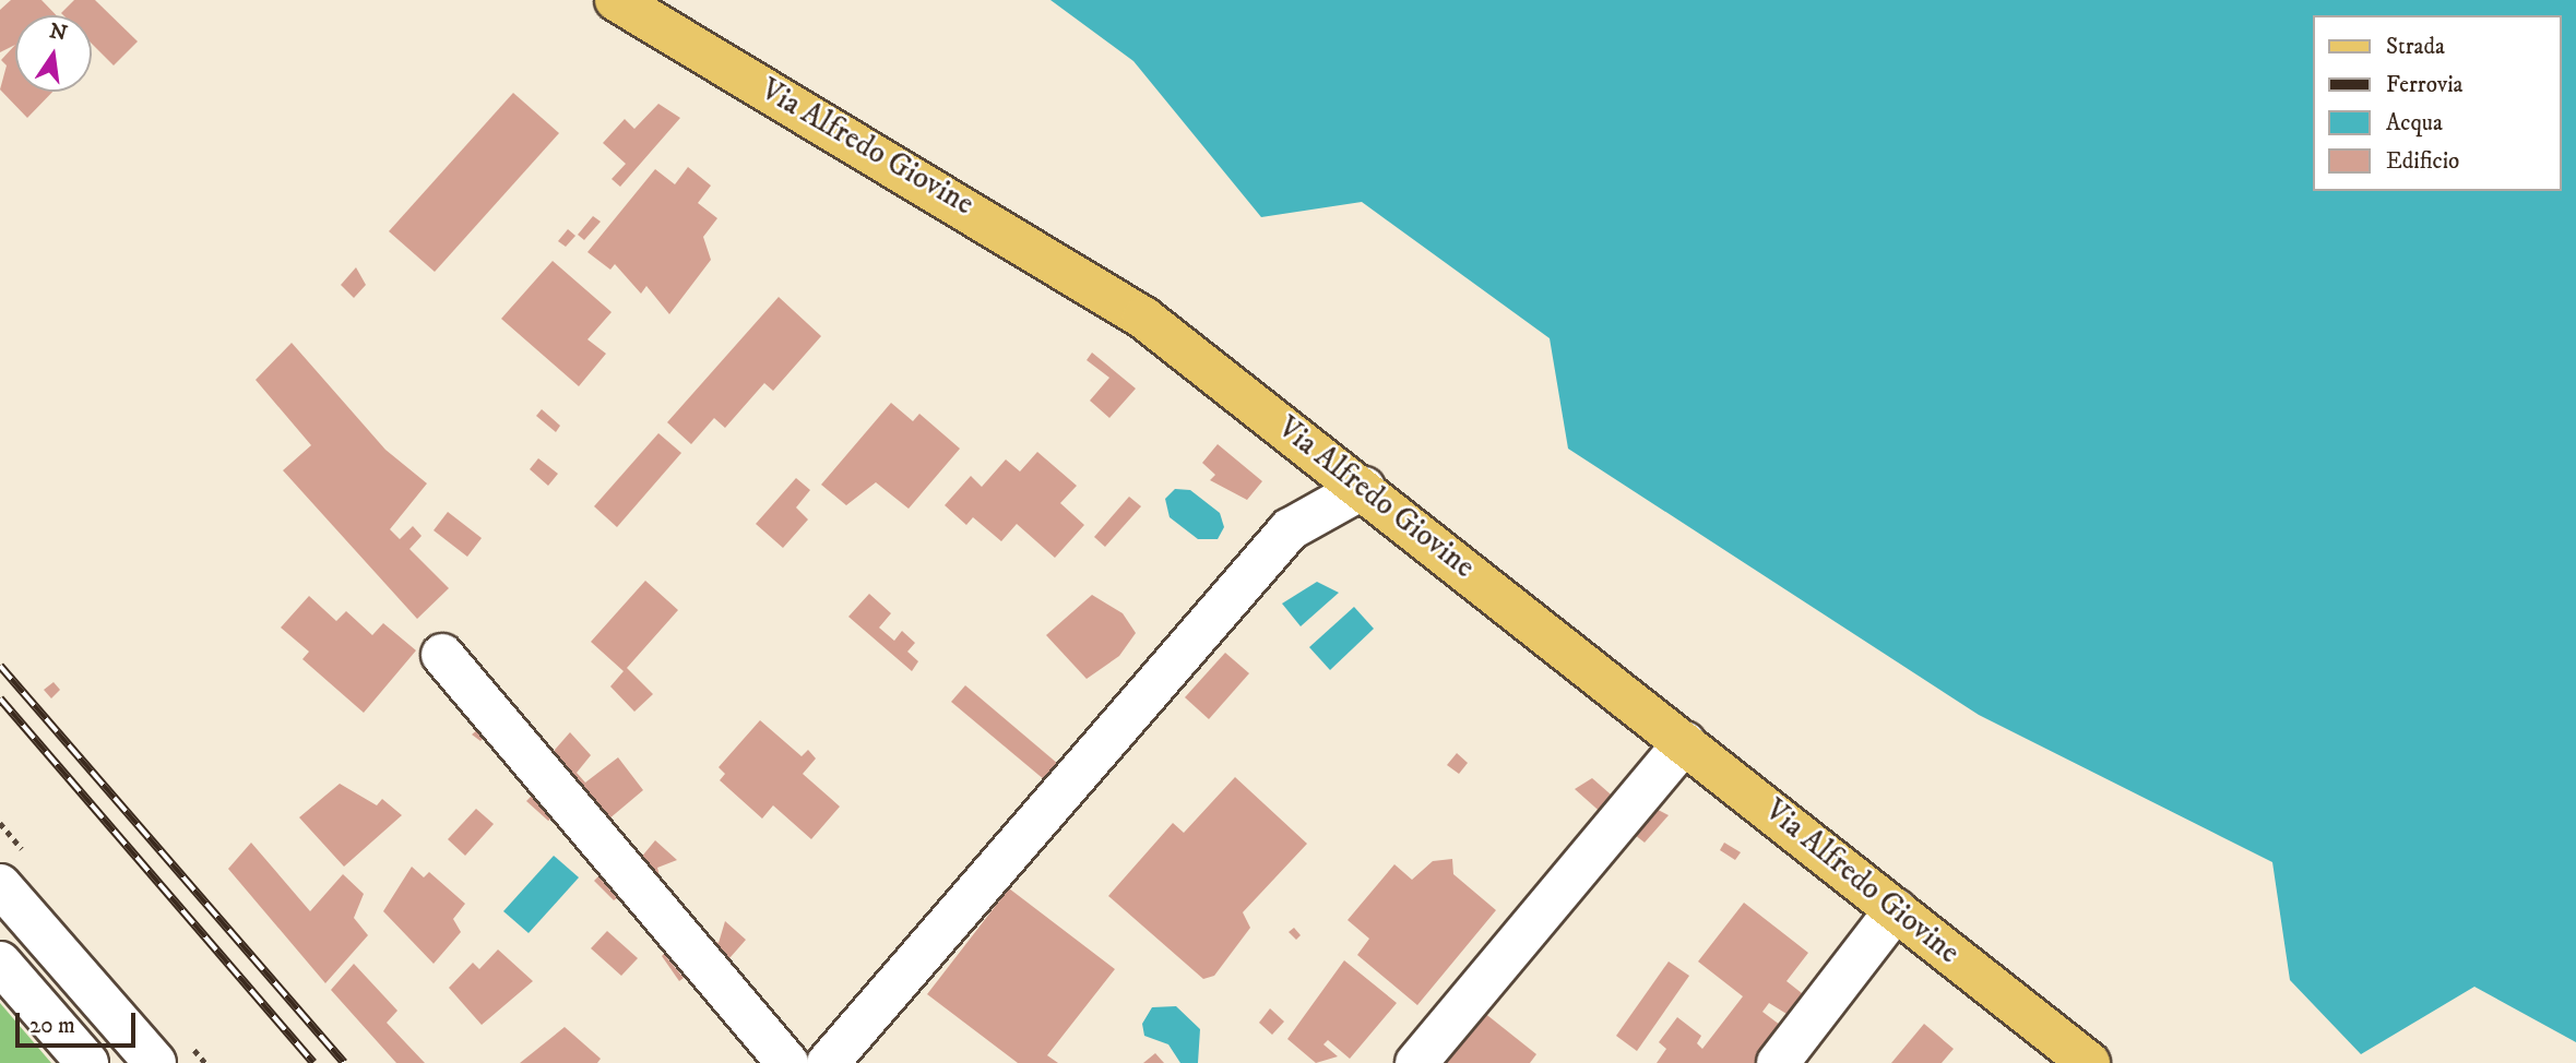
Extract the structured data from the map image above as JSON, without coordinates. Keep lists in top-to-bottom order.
{
  "streets": {
    "main road": ["Via Alfredo Giovine"]
  },
  "legend": [
    "Strada",
    "Ferrovia",
    "Acqua",
    "Edificio"
  ],
  "scale_bar": "20 m",
  "north": "top"
}
